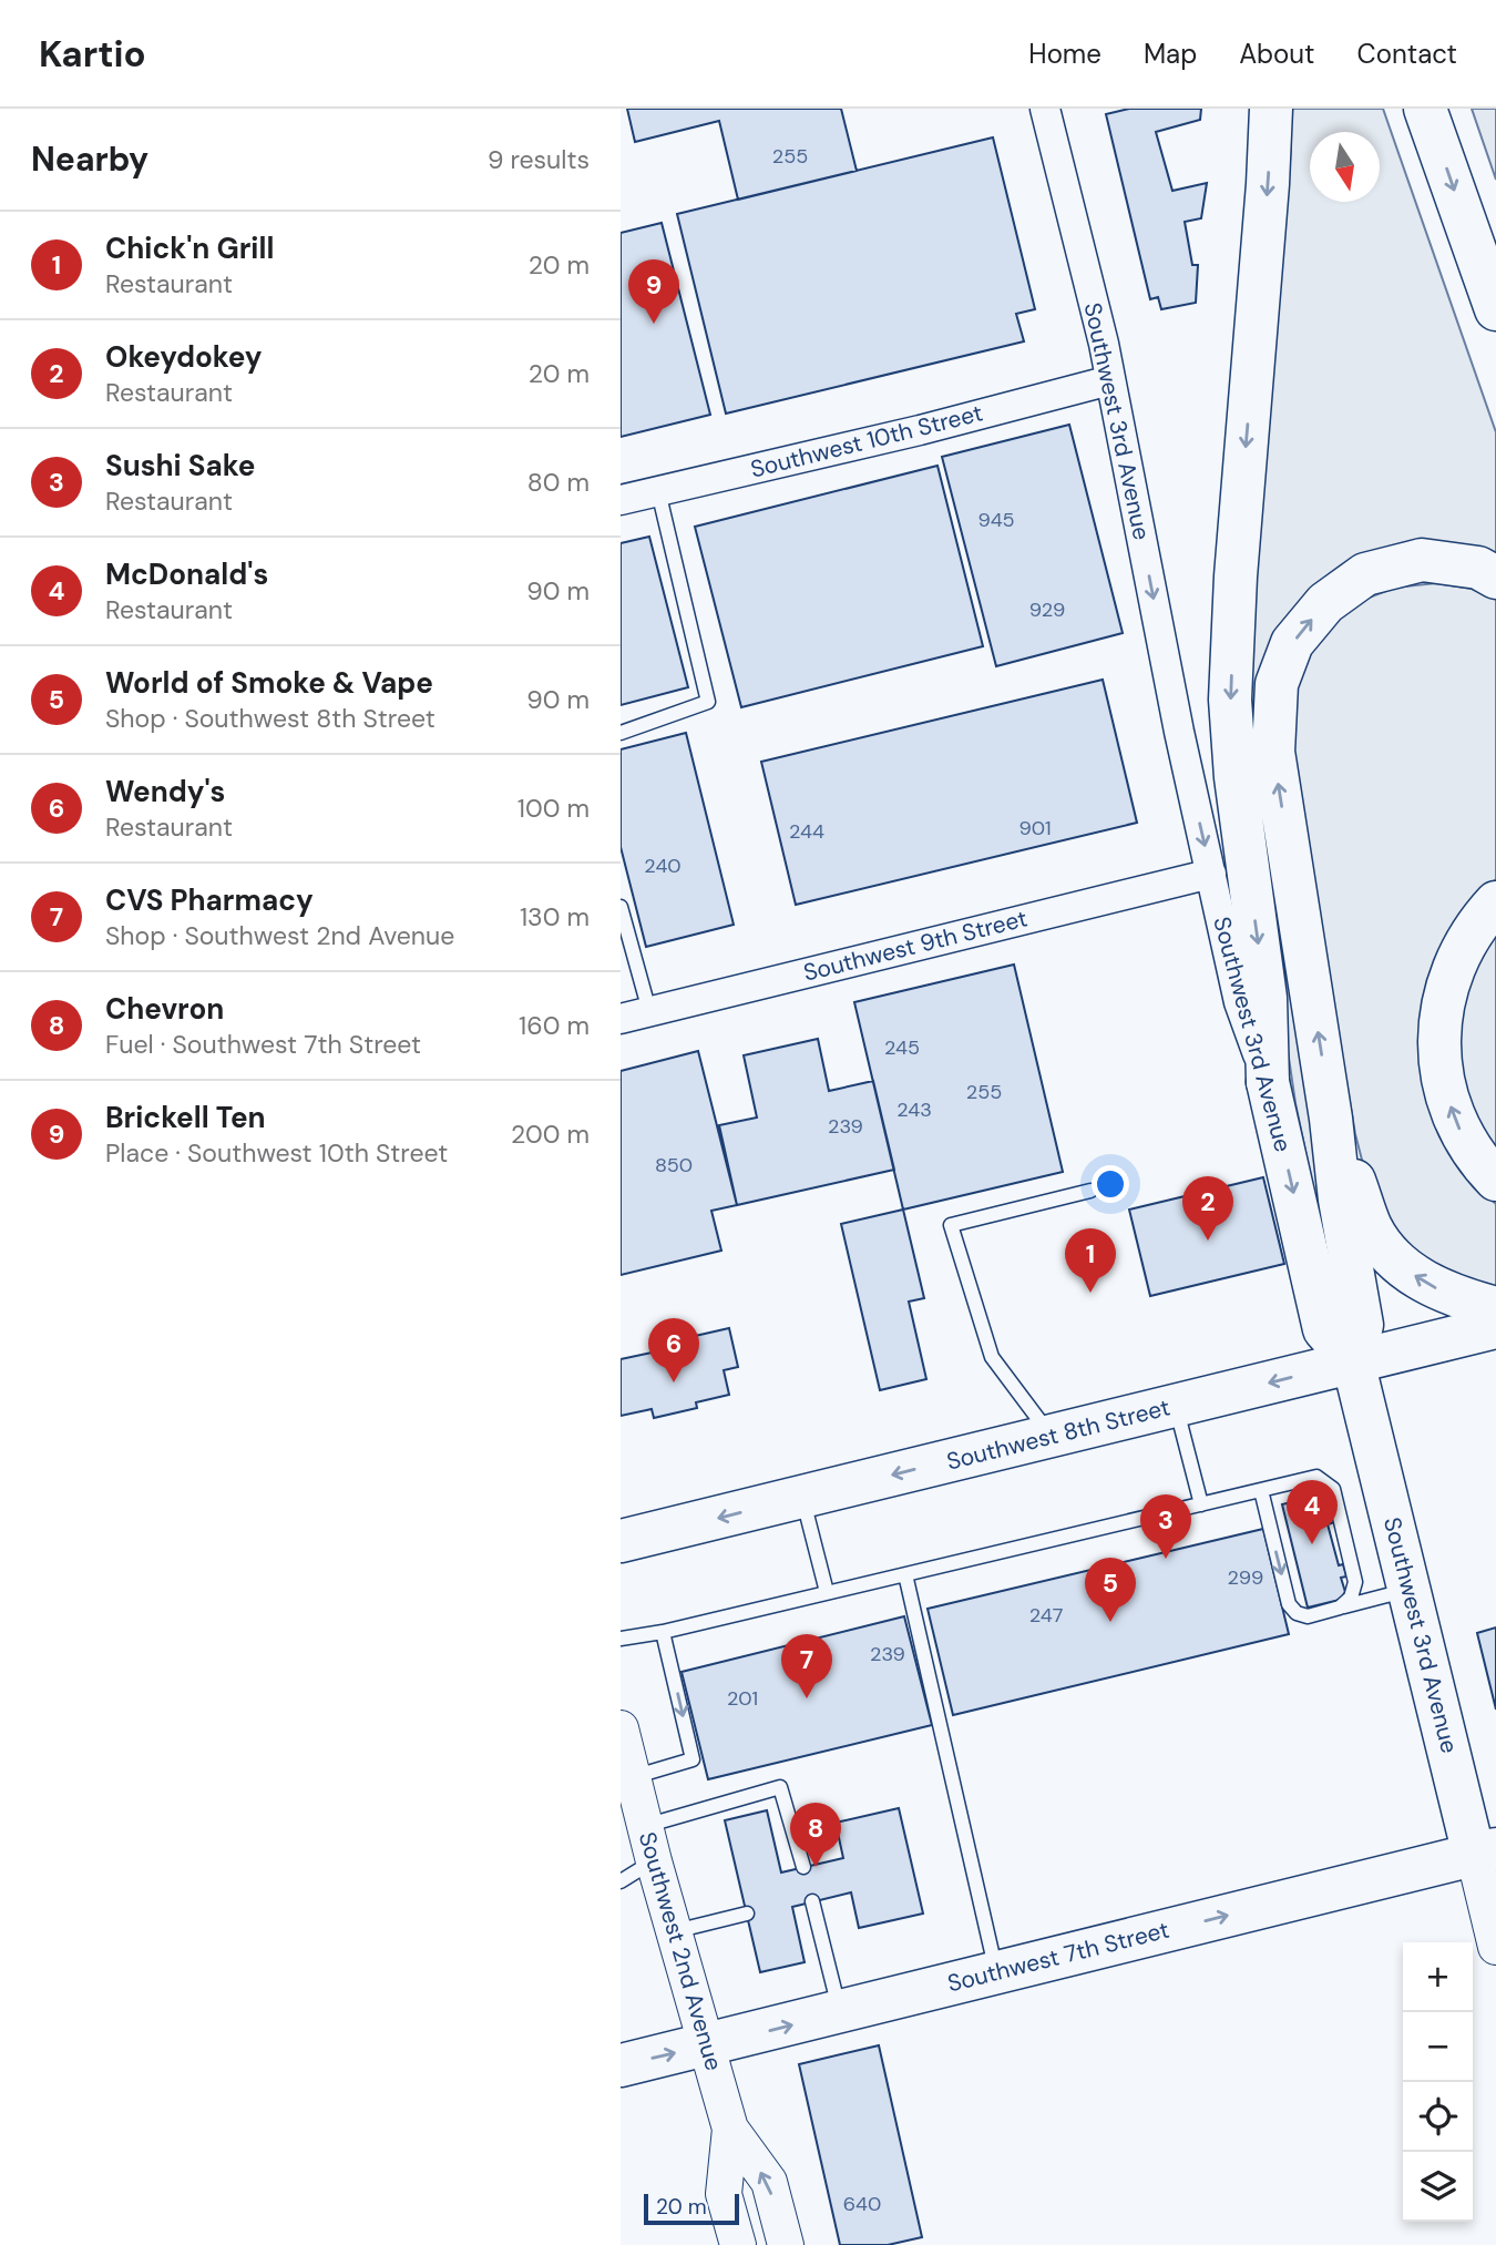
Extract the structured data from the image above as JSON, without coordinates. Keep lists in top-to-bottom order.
{
  "streets": {
    "main road": ["Southwest 3rd Avenue", "Southwest 8th Street", "Southwest 7th Street"],
    "street": ["Southwest 10th Street", "Southwest 9th Street", "Southwest 2nd Avenue"]
  },
  "crossings": [
    ["Southwest 3rd Avenue", "Southwest 10th Street"],
    ["Southwest 3rd Avenue", "Southwest 9th Street"],
    ["Southwest 3rd Avenue", "Southwest 8th Street"],
    ["Southwest 3rd Avenue", "Southwest 7th Street"],
    ["Southwest 2nd Avenue", "Southwest 7th Street"]
  ],
  "one_way": ["Southwest 3rd Avenue", "Southwest 8th Street", "Southwest 7th Street"],
  "house_numbers": [
    "255",
    "945",
    "929",
    "901",
    "244",
    "240",
    "245",
    "255",
    "243",
    "239",
    "850",
    "299",
    "247",
    "239",
    "201",
    "640"
  ],
  "scale_bar": "20 m",
  "north": "bottom",
  "page": {
    "header": "Kartio",
    "nav": [
      "Home",
      "Map",
      "About",
      "Contact"
    ],
    "heading": ["Nearby", "9 results"],
    "list": [
      {
        "mark": "1",
        "name": "Chick'n Grill",
        "note": "Restaurant",
        "value": "20 m"
      },
      {
        "mark": "2",
        "name": "Okeydokey",
        "note": "Restaurant",
        "value": "20 m"
      },
      {
        "mark": "3",
        "name": "Sushi Sake",
        "note": "Restaurant",
        "value": "80 m"
      },
      {
        "mark": "4",
        "name": "McDonald's",
        "note": "Restaurant",
        "value": "90 m"
      },
      {
        "mark": "5",
        "name": "World of Smoke & Vape",
        "note": "Shop · Southwest 8th Street",
        "value": "90 m"
      },
      {
        "mark": "6",
        "name": "Wendy's",
        "note": "Restaurant",
        "value": "100 m"
      },
      {
        "mark": "7",
        "name": "CVS Pharmacy",
        "note": "Shop · Southwest 2nd Avenue",
        "value": "130 m"
      },
      {
        "mark": "8",
        "name": "Chevron",
        "note": "Fuel · Southwest 7th Street",
        "value": "160 m"
      },
      {
        "mark": "9",
        "name": "Brickell Ten",
        "note": "Place · Southwest 10th Street",
        "value": "200 m"
      }
    ],
    "pins": [
      "9",
      "2",
      "1",
      "6",
      "4",
      "3",
      "5",
      "7",
      "8"
    ],
    "map_buttons": ["+", "−"],
    "scale": "20 m"
  }
}
